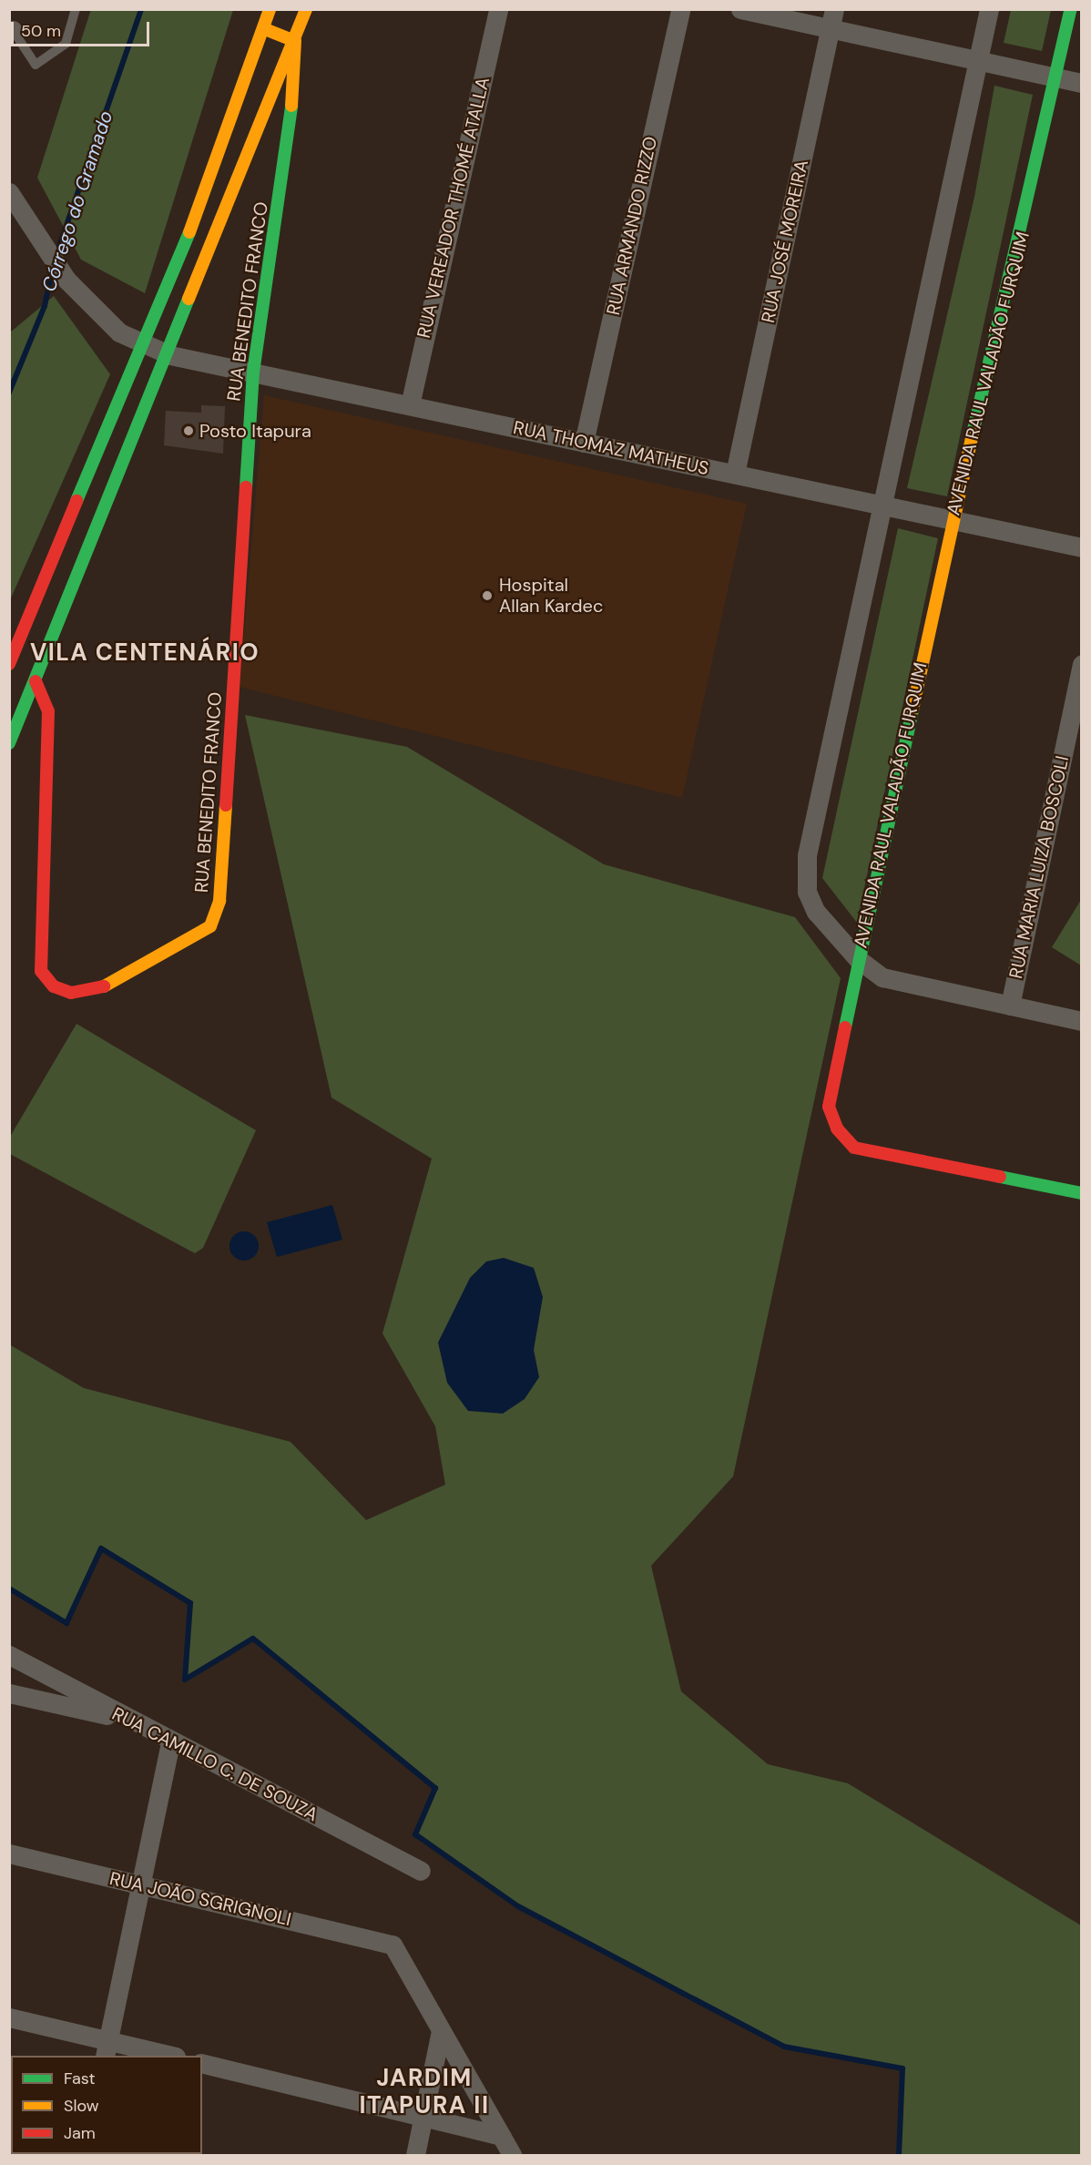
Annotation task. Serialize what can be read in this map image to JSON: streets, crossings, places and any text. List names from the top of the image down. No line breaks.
{"streets":{"street":["RUA VEREADOR THOMÉ ATALLA","RUA ARMANDO RIZZO","RUA JOSÉ MOREIRA","RUA BENEDITO FRANCO","AVENIDA RAUL VALADÃO FURQUIM","RUA THOMAZ MATHEUS","RUA MARIA LUIZA BOSCOLI","RUA CAMILLO C. DE SOUZA","RUA JOÃO SGRIGNOLI"]},"crossings":[["RUA VEREADOR THOMÉ ATALLA","RUA THOMAZ MATHEUS"],["RUA ARMANDO RIZZO","RUA THOMAZ MATHEUS"],["RUA JOSÉ MOREIRA","RUA THOMAZ MATHEUS"],["RUA BENEDITO FRANCO","RUA THOMAZ MATHEUS"],["AVENIDA RAUL VALADÃO FURQUIM","RUA THOMAZ MATHEUS"]],"districts":["VILA CENTENÁRIO","JARDIM ITAPURA II"],"water":["Córrego do Gramado"],"places":["Posto Itapura","Hospital Allan Kardec"],"legend":["Fast","Slow","Jam"],"scale_bar":"50 m"}
